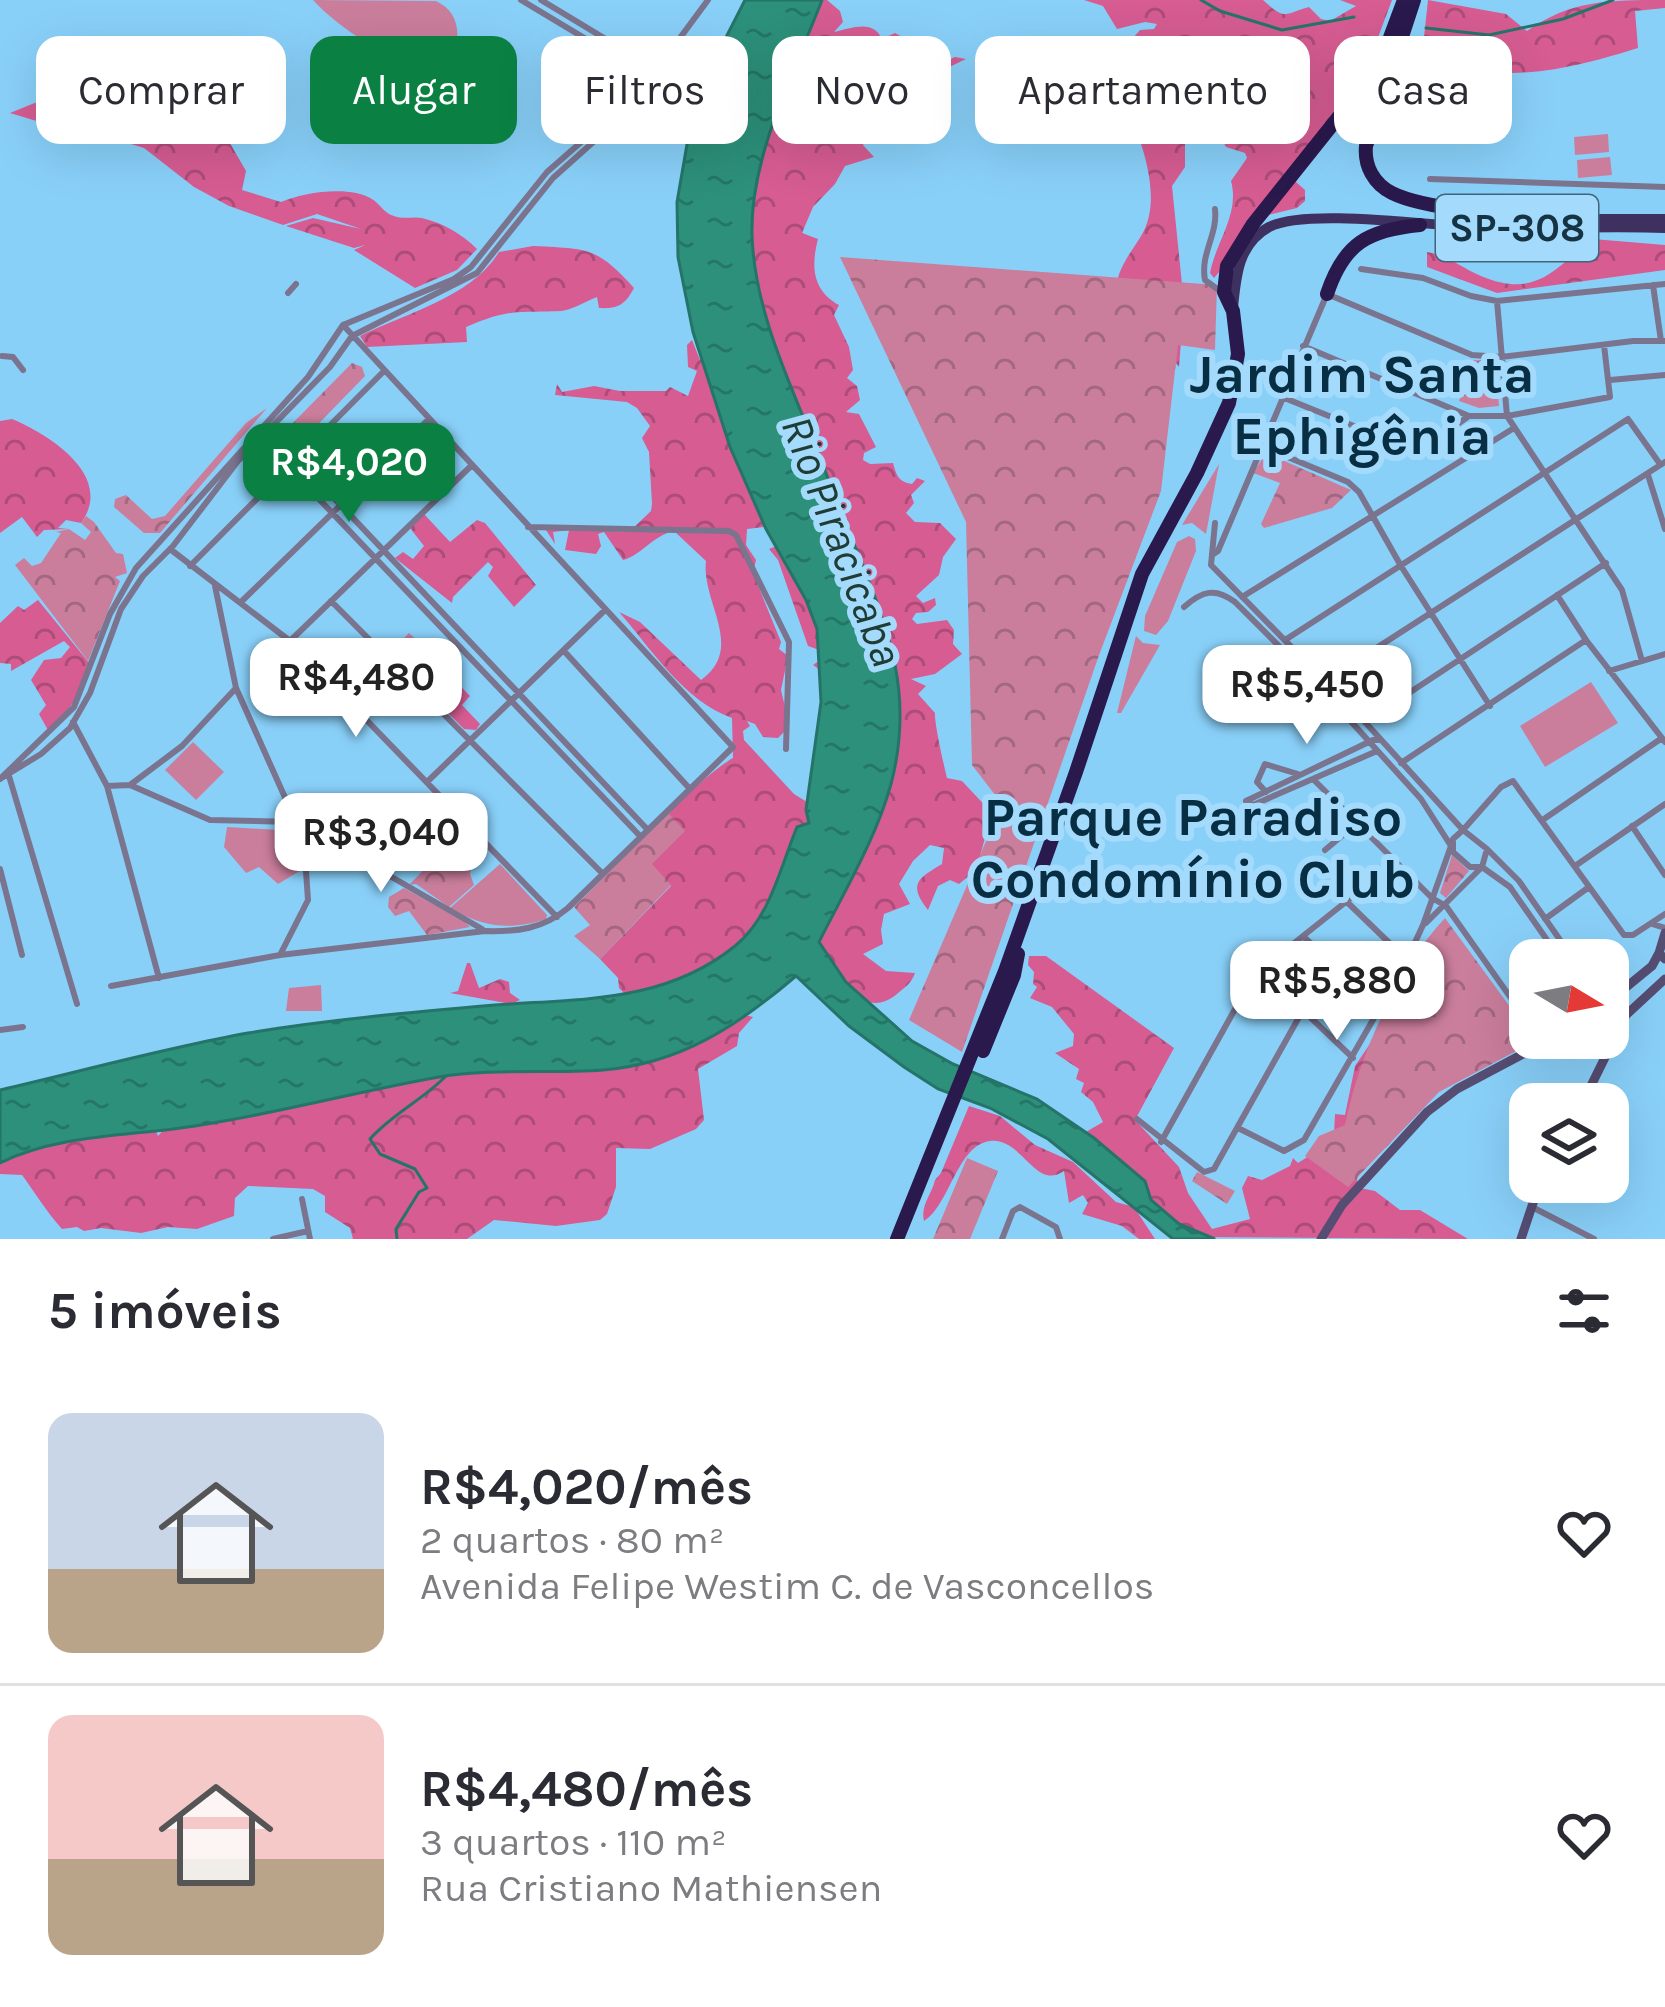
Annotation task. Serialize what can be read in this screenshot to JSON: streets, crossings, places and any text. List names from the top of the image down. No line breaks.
{"streets":{"main road":["SP-308"]},"districts":["Jardim Santa Ephigênia","Parque Paradiso Condomínio Club"],"water":["Rio Piracicaba"],"north":"right","page":{"chip":["Comprar","Alugar","Filtros","Novo","Apartamento","Casa"],"price":["R$4,020","R$4,480","R$5,450","R$3,040","R$5,880"],"heading":"5 imóveis","list":[{"name":"R$4,020/mês","note":"2 quartos · 80 m² · Avenida Felipe Westim C. de Vasconcellos"},{"name":"R$4,480/mês","note":"3 quartos · 110 m² · Rua Cristiano Mathiensen"}]}}
